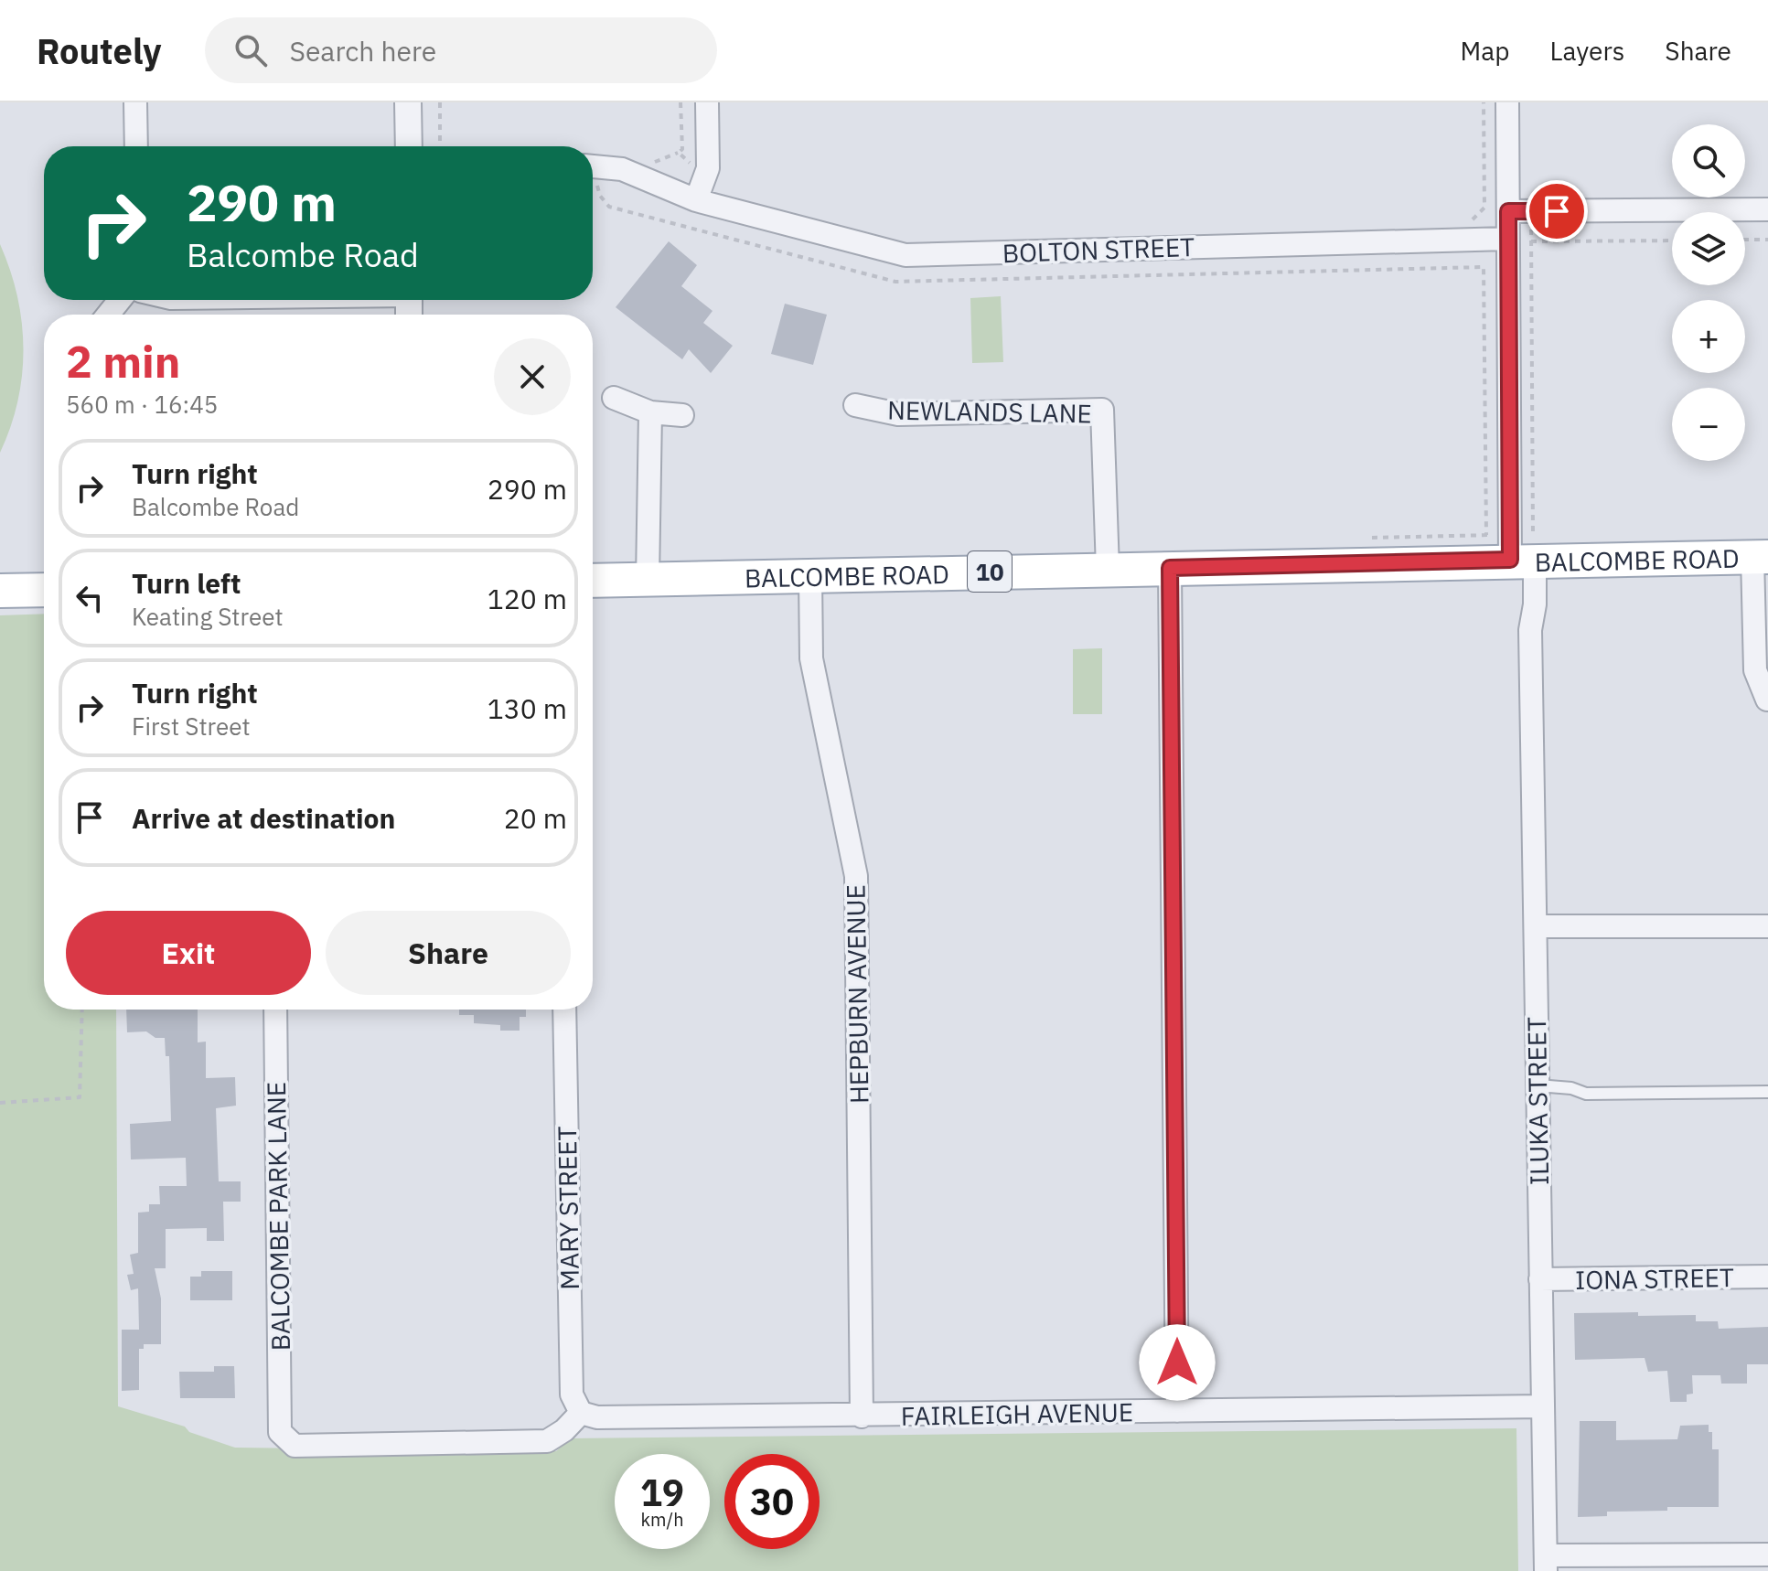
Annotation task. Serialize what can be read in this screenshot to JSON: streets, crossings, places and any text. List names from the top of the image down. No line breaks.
{"streets":{"main road":["BALCOMBE ROAD","10"],"street":["BOLTON STREET","NEWLANDS LANE","HEPBURN AVENUE","ILUKA STREET","MARY STREET","BALCOMBE PARK LANE","IONA STREET","FAIRLEIGH AVENUE"]},"crossings":[["BOLTON STREET","ILUKA STREET"],["NEWLANDS LANE","BALCOMBE ROAD"],["BALCOMBE ROAD","HEPBURN AVENUE"],["BALCOMBE ROAD","ILUKA STREET"],["HEPBURN AVENUE","FAIRLEIGH AVENUE"],["ILUKA STREET","IONA STREET"],["ILUKA STREET","FAIRLEIGH AVENUE"],["MARY STREET","BALCOMBE PARK LANE"],["MARY STREET","FAIRLEIGH AVENUE"],["BALCOMBE PARK LANE","FAIRLEIGH AVENUE"]],"page":{"header":"Routely","search":"Search here","nav":["Map","Layers","Share"],"map_buttons":["+","−"],"turn":["290 m","Balcombe Road"],"heading":["2 min","560 m · 16:45"],"list":[{"name":"Turn right","note":"Balcombe Road","value":"290 m"},{"name":"Turn left","note":"Keating Street","value":"120 m"},{"name":"Turn right","note":"First Street","value":"130 m"},{"name":"Arrive at destination","value":"20 m"}],"buttons":["Exit","Share"],"speed":"19 km/h","limit":"30"}}
